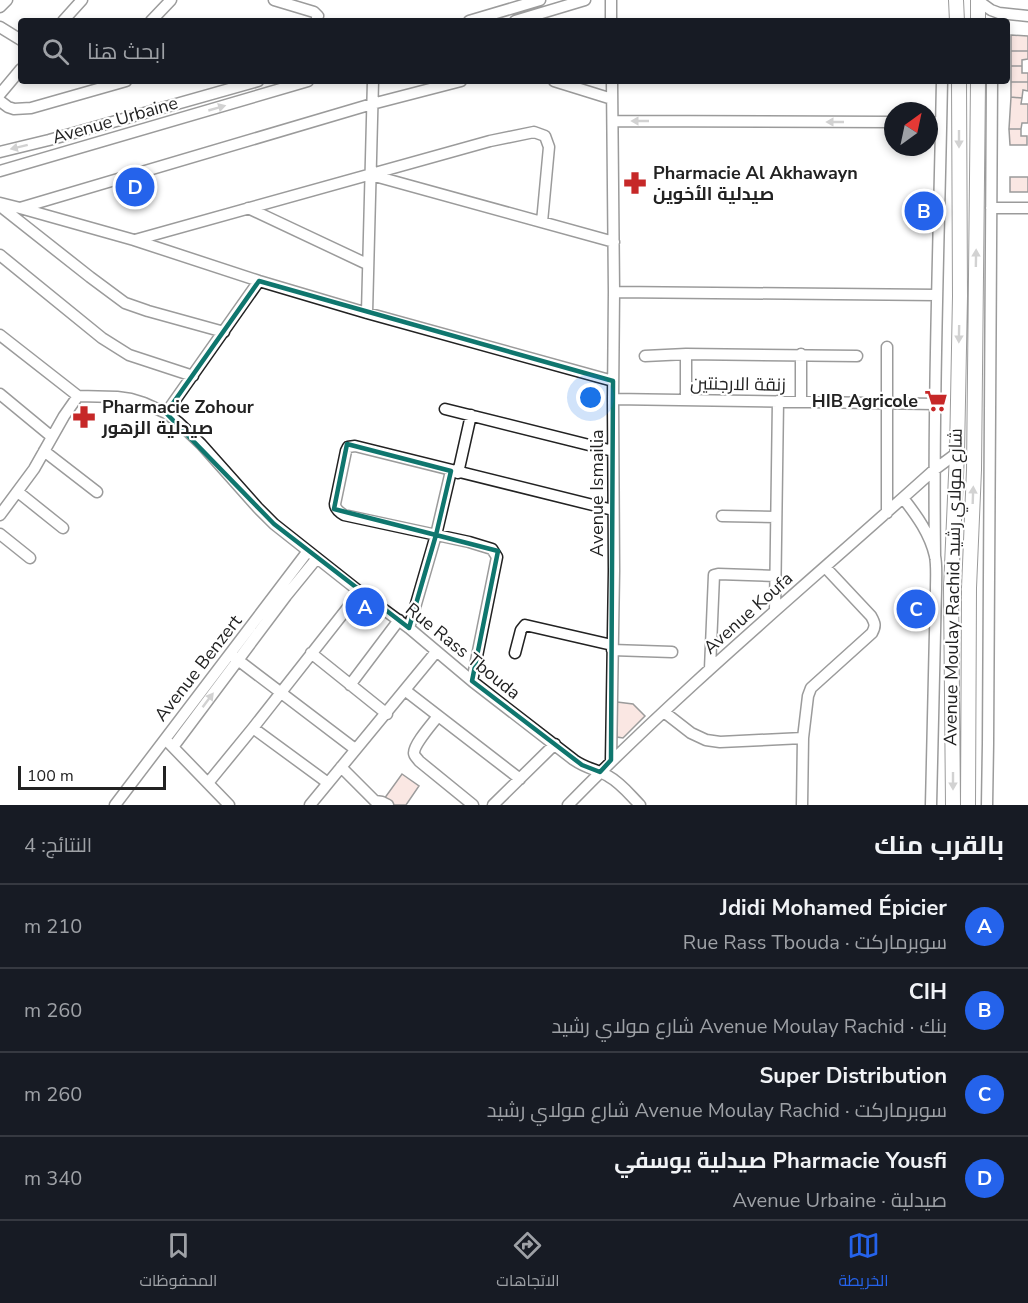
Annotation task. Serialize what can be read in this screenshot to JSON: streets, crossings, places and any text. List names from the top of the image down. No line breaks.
{"streets":{"main road":["Avenue Moulay Rachid شارع مولاي رشيد"],"street":["Avenue Urbaine","زنقة الارجنتين","Avenue Ismailia","Avenue Koufa","Rue Rass Tbouda","Avenue Benzert"]},"crossings":[["زنقة الارجنتين","Avenue Ismailia"],["Avenue Ismailia","Avenue Koufa"],["Avenue Moulay Rachid شارع مولاي رشيد","Avenue Koufa"],["Avenue Koufa","Rue Rass Tbouda"],["Rue Rass Tbouda","Avenue Benzert"]],"places":{"pharmacy":["Pharmacie Al Akhawayn صيدلية الأخوين","Pharmacie Zohour صيدلية الزهور"],"supermarket":["HIB Agricole"]},"scale_bar":"100 m","north":"top right","page":{"search":"ابحث هنا","pins":["D","B","A","C"],"scale":"100 m","heading":["بالقرب منك","النتائج: 4"],"list":[{"mark":"A","name":"Jdidi Mohamed Épicier","note":"سوبرماركت · Rue Rass Tbouda","value":"210 m"},{"mark":"B","name":"CIH","note":"بنك · Avenue Moulay Rachid شارع مولاي رشيد","value":"260 m"},{"mark":"C","name":"Super Distribution","note":"سوبرماركت · Avenue Moulay Rachid شارع مولاي رشيد","value":"260 m"},{"mark":"D","name":"Pharmacie Yousfi صيدلية يوسفي","note":"صيدلية · Avenue Urbaine","value":"340 m"}],"nav":["الخريطة","الاتجاهات","المحفوظات"]}}
